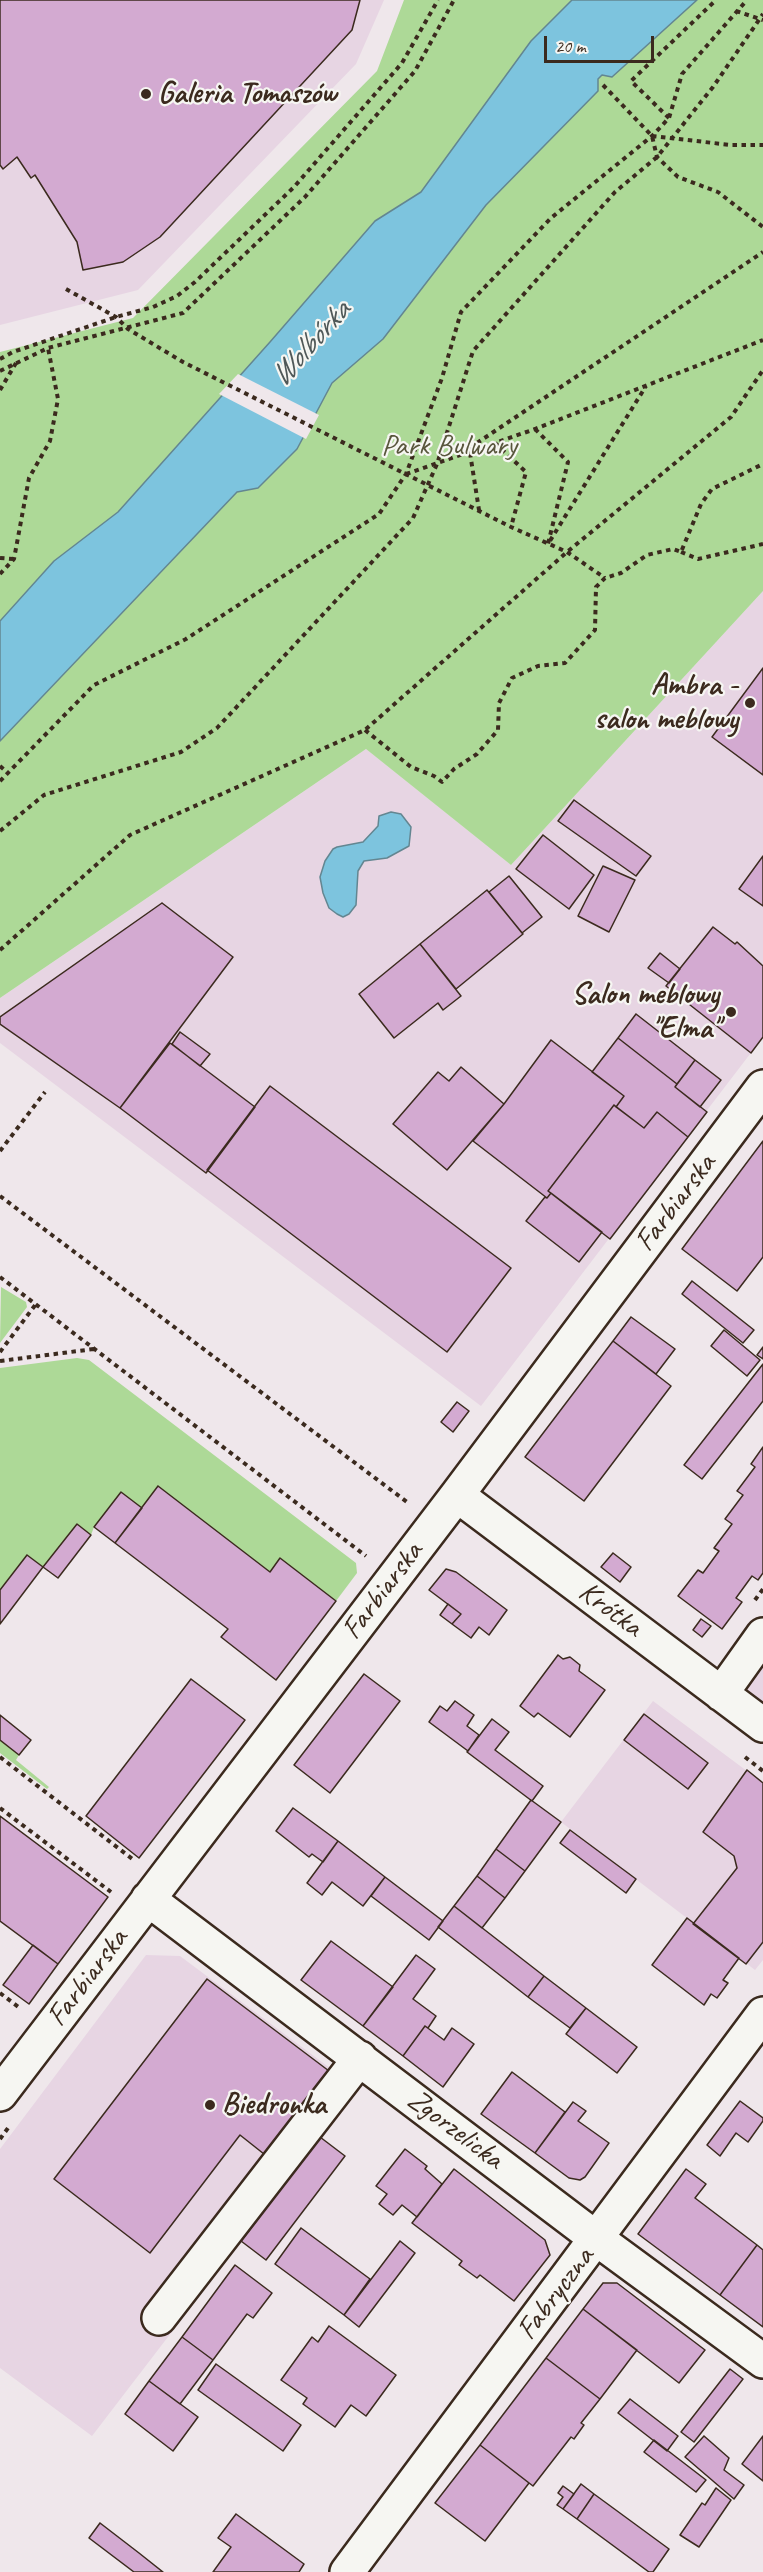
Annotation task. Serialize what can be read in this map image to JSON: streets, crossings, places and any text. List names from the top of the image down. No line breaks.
{"streets":{"street":["Farbiarska","Krótka","Zgorzelicka","Fabryczna"]},"crossings":[["Farbiarska","Krótka"],["Farbiarska","Zgorzelicka"],["Zgorzelicka","Fabryczna"]],"water":["Wolbórka"],"parks":["Park Bulwary"],"places":["Galeria Tomaszów","Ambra - salon meblowy","Salon meblowy \"Elma\"","Biedronka"],"scale_bar":"20 m"}
